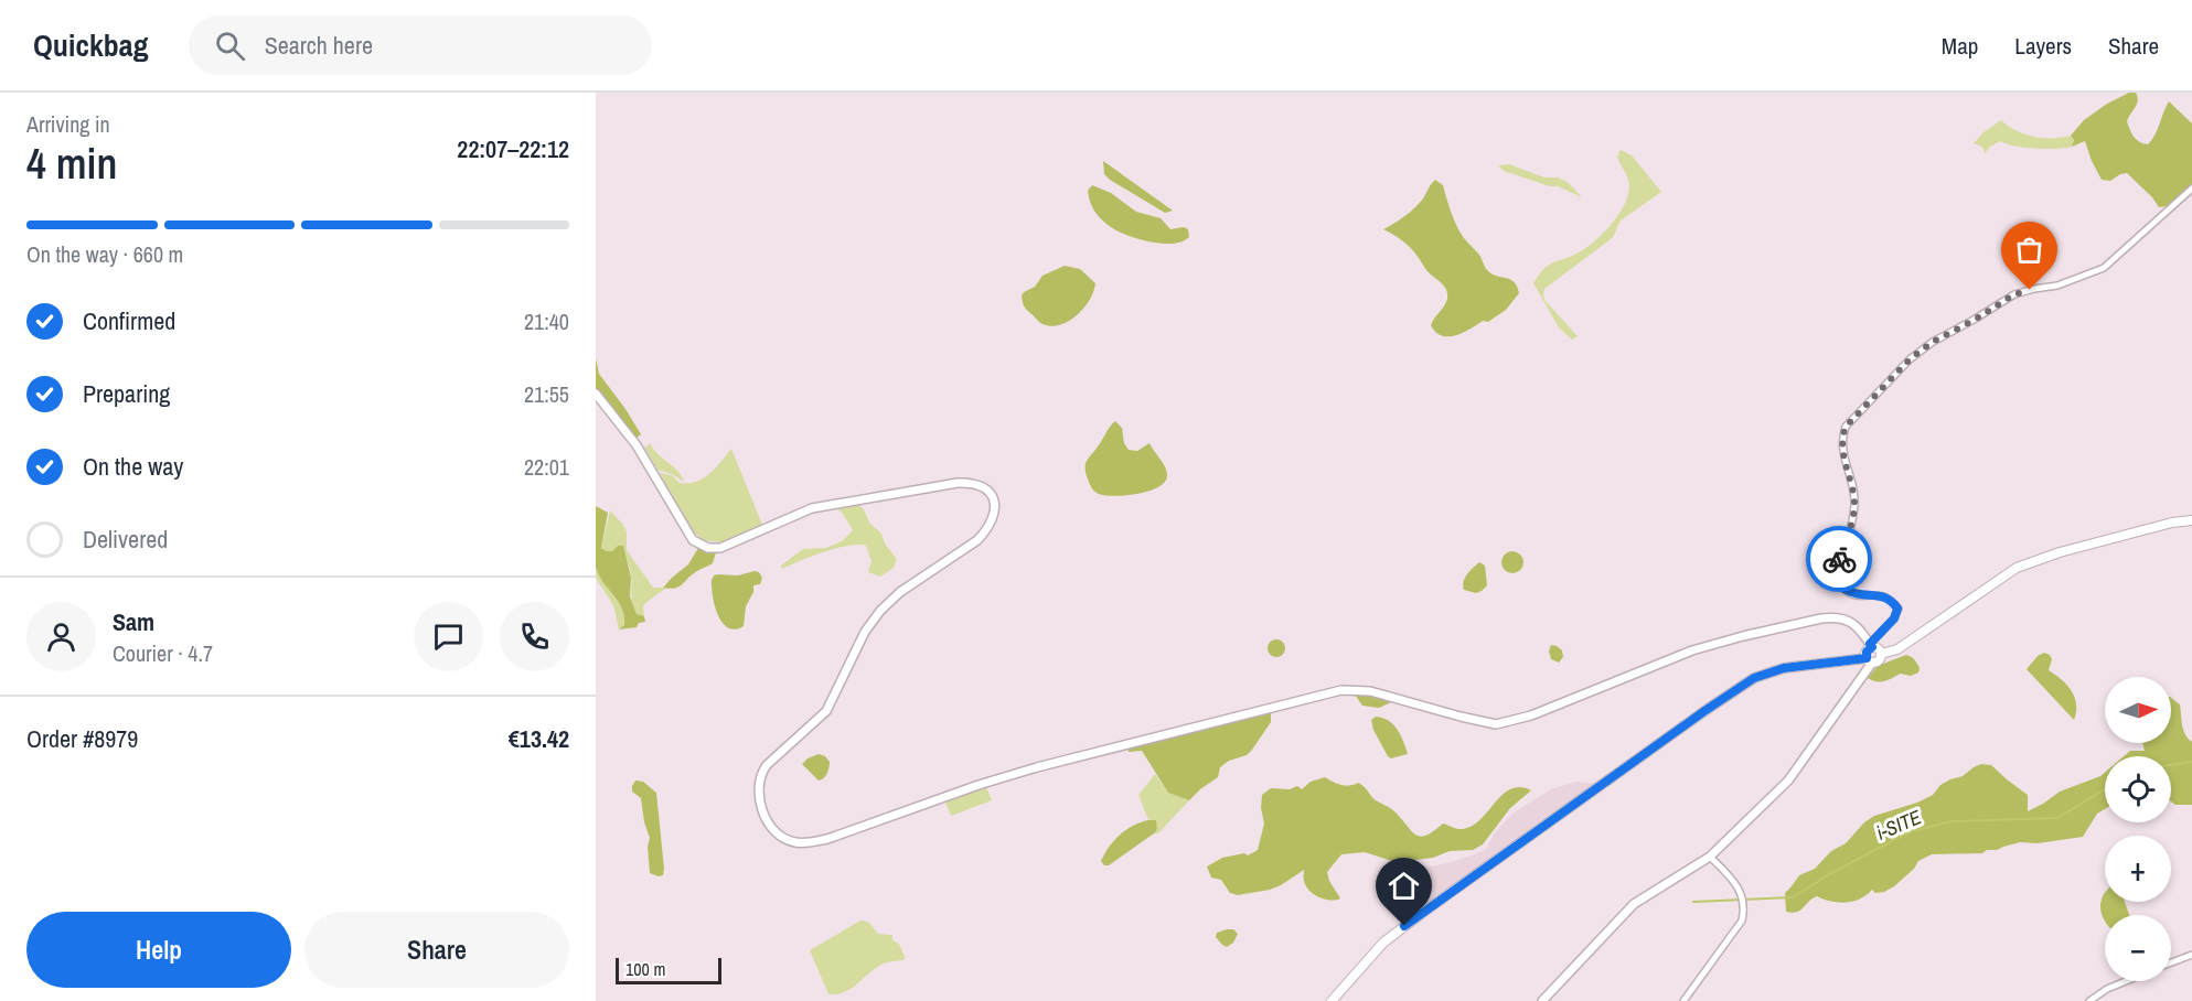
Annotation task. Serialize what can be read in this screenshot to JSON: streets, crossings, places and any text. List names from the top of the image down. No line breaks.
{"water":["i-SITE"],"scale_bar":"100 m","north":"right","page":{"header":"Quickbag","search":"Search here","nav":["Map","Layers","Share"],"heading":["4 min","Arriving in","22:07–22:12"],"panel":["Sam","Courier · 4.7","Order #8979","€13.42"],"bar":"On the way · 660 m","list":[["Confirmed","21:40"],["Preparing","21:55"],["On the way","22:01"],"Delivered"],"map_buttons":["+","−"],"buttons":["Help","Share"],"scale":"100 m"}}
